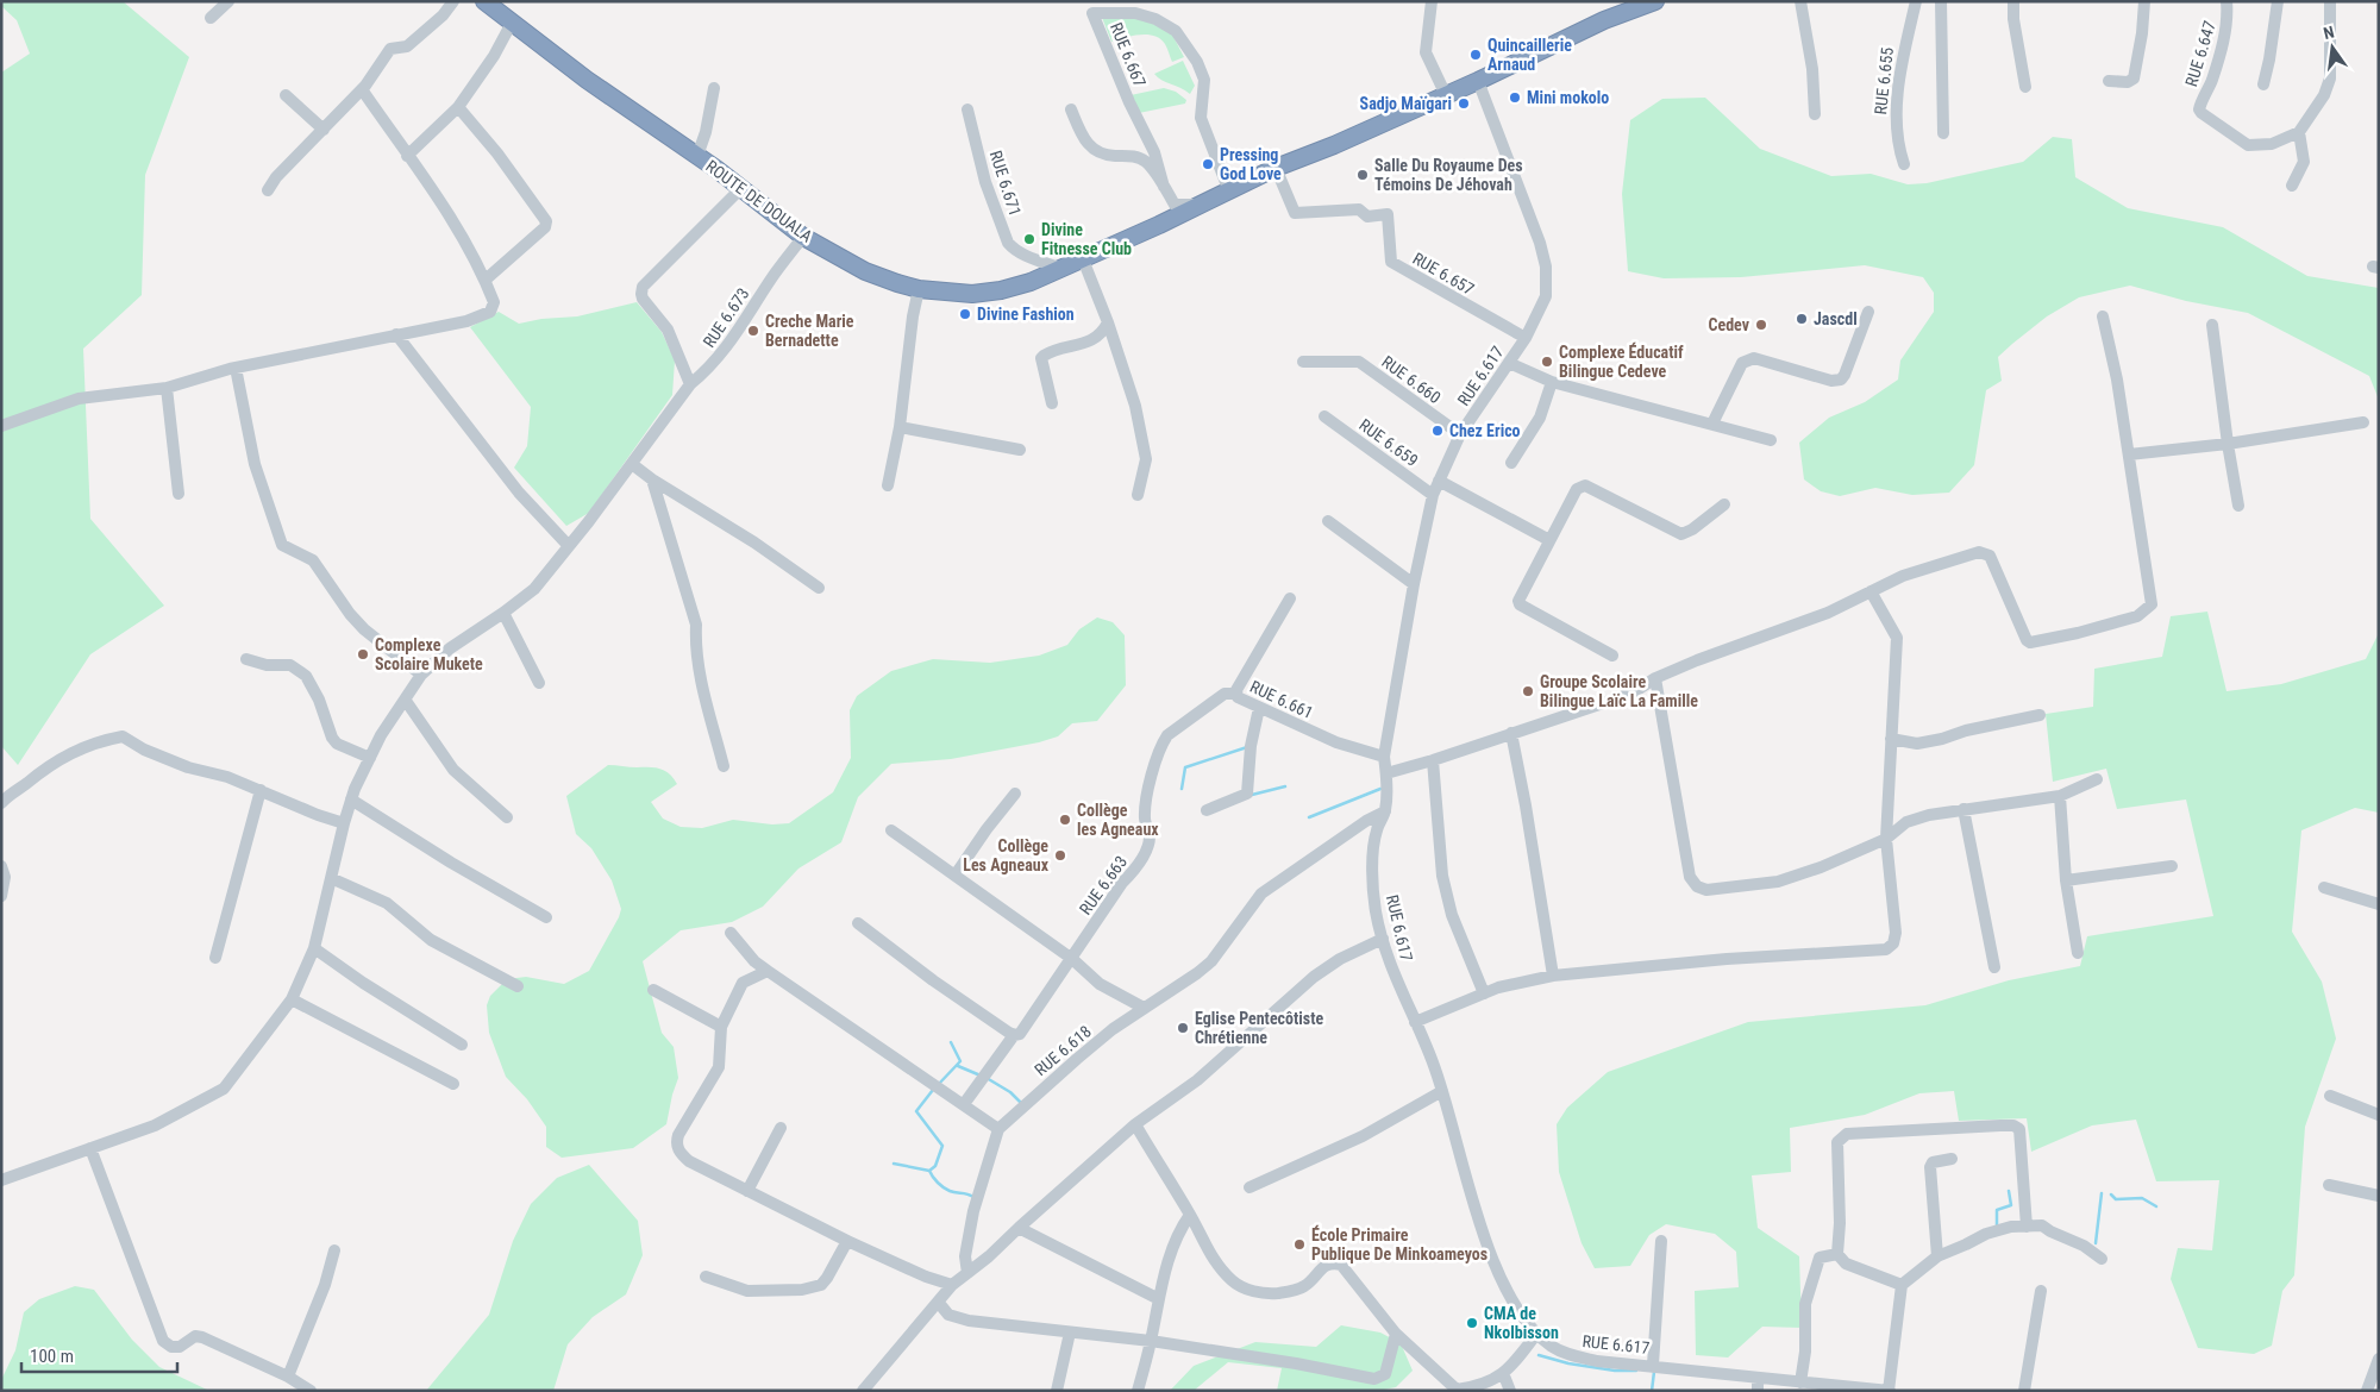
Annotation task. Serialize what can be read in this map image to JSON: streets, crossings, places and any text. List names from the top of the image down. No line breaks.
{"streets":{"highway":["ROUTE DE DOUALA"],"street":["RUE 6.647","RUE 6.667","RUE 6.655","RUE 6.671","RUE 6.657","RUE 6.673","RUE 6.617","RUE 6.660","RUE 6.659","RUE 6.661","RUE 6.663","RUE 6.618"]},"crossings":[["RUE 6.667","ROUTE DE DOUALA"],["RUE 6.671","ROUTE DE DOUALA"],["ROUTE DE DOUALA","RUE 6.657"],["ROUTE DE DOUALA","RUE 6.673"],["ROUTE DE DOUALA","RUE 6.617"],["RUE 6.657","RUE 6.617"],["RUE 6.617","RUE 6.660"],["RUE 6.617","RUE 6.659"],["RUE 6.617","RUE 6.661"],["RUE 6.617","RUE 6.618"],["RUE 6.661","RUE 6.663"]],"places":["Quincaillerie Arnaud","Mini mokolo","Sadjo Maïgari","Pressing God Love","Salle Du Royaume Des Témoins De Jéhovah","Divine Fitnesse Club","Divine Fashion","Jascdl","Cedev","Creche Marie Bernadette","Complexe Éducatif Bilingue Cedeve","Chez Erico","Complexe Scolaire Mukete","Groupe Scolaire Bilingue Laïc La Famille","Collège les Agneaux","Collège Les Agneaux","Eglise Pentecôtiste Chrétienne","École Primaire Publique De Minkoameyos","CMA de Nkolbisson"],"scale_bar":"100 m","north":"top"}
